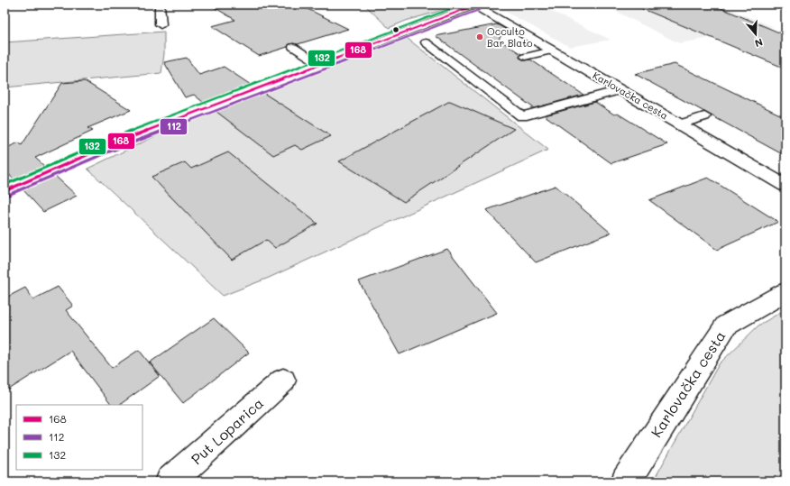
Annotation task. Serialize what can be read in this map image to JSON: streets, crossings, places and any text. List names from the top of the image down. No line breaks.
{"streets":{"street":["Karlovačka cesta","Put Loparica"]},"places":["Occulto Bar Blato"],"lines":["transit line 168","transit line 132","transit line 112"],"legend":["168","112","132"],"north":"bottom"}
